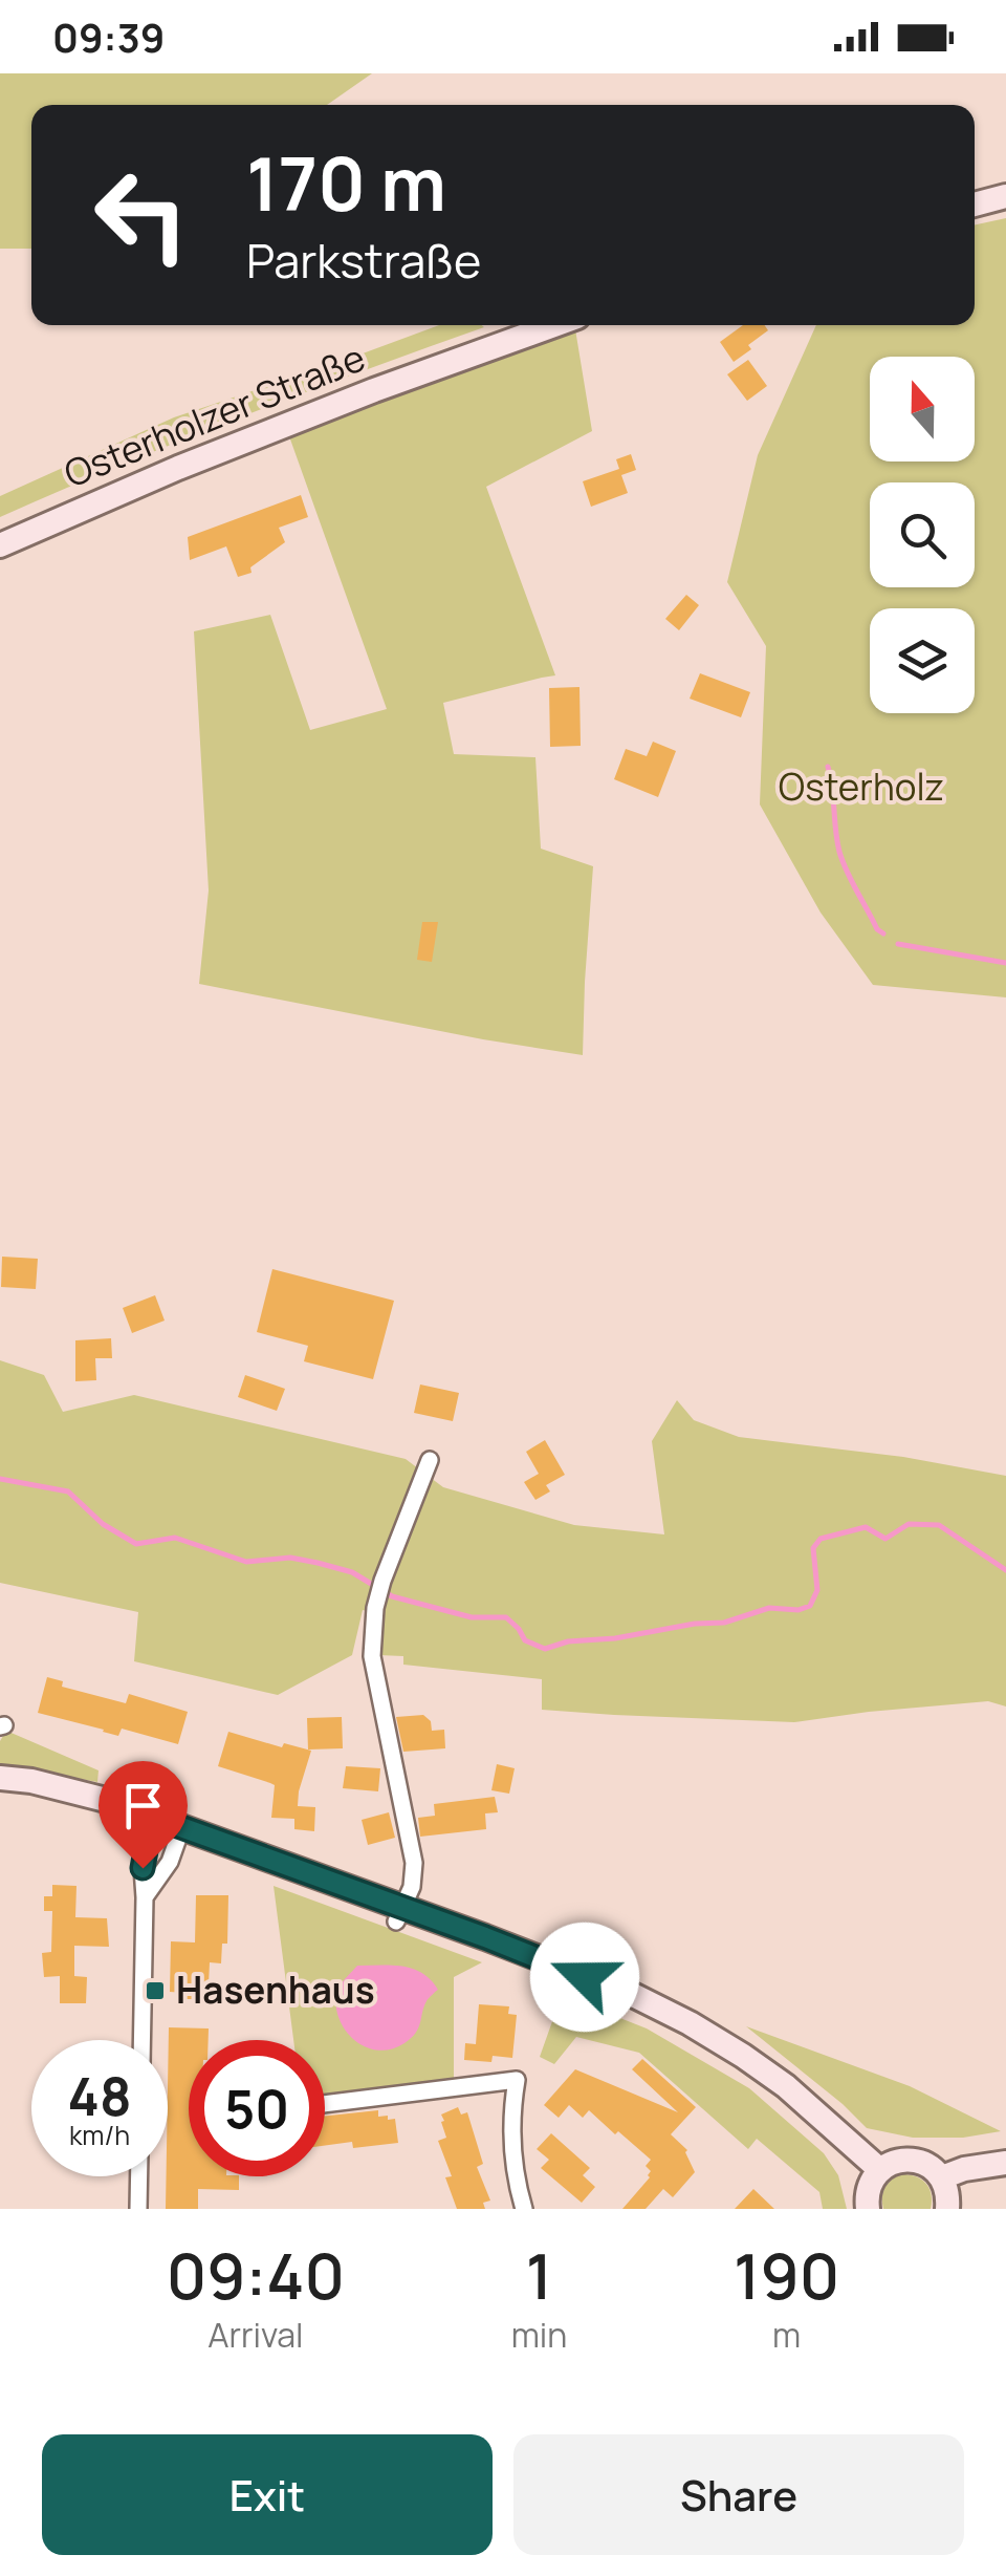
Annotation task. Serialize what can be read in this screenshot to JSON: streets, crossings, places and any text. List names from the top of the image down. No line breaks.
{"streets":{"main road":["Osterholzer Straße"]},"parks":["Osterholz"],"places":{"transit":["Hasenhaus"]},"north":"top","page":{"status":"09:39","turn":["170 m","Parkstraße"],"speed":"48 km/h","limit":"50","eta":["09:40","Arrival","1","min","190","m"],"buttons":["Exit","Share"]}}
